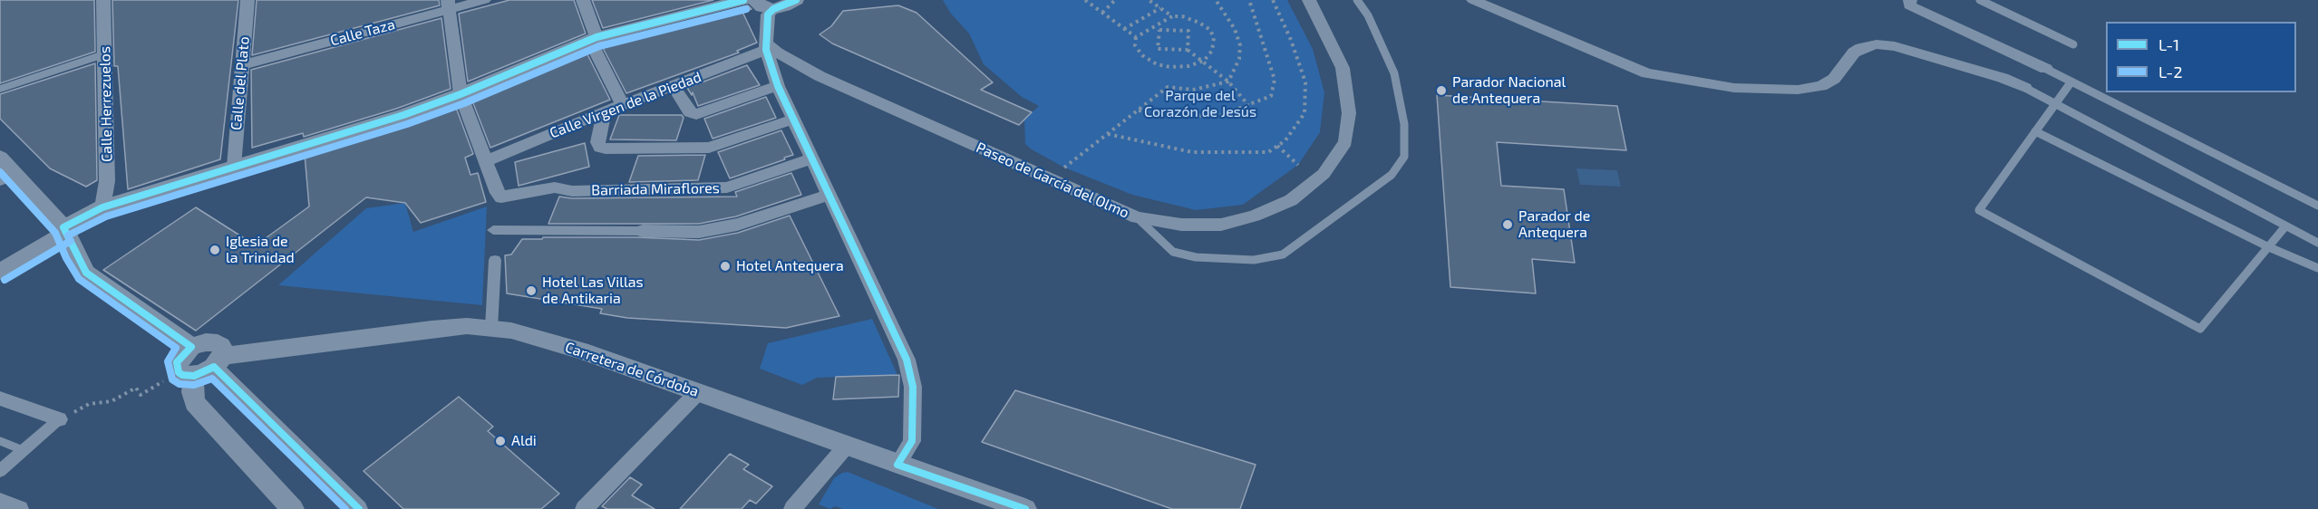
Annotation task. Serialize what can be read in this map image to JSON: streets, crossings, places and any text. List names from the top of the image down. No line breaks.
{"streets":{"street":["Calle Taza","Calle del Plato","Calle Herrezuelos","Calle Virgen de la Piedad","Paseo de García del Olmo","Barriada Miraflores","Carretera de Córdoba"]},"crossings":[["Calle Taza","Calle del Plato"],["Calle Virgen de la Piedad","Paseo de García del Olmo"],["Calle Virgen de la Piedad","Barriada Miraflores"]],"parks":["Parque del Corazón de Jesús"],"places":["Parador Nacional de Antequera","Parador de Antequera","Iglesia de la Trinidad","Hotel Antequera","Hotel Las Villas de Antikaria","Aldi"],"lines":["transit line L-1","transit line L-2"],"legend":["L-1","L-2"]}
